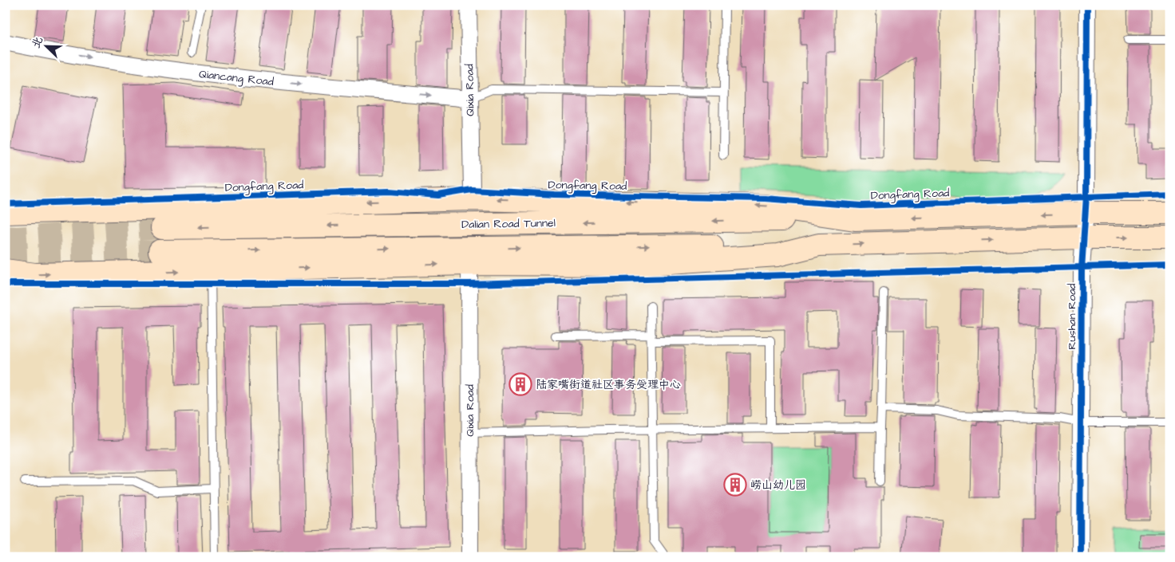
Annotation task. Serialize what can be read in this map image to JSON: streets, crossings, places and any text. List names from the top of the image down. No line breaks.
{"streets":{"main road":["Dongfang Road","Dalian Road Tunnel"],"street":["Qiancang Road","Qixia Road","Rushan Road"]},"crossings":[["Qiancang Road","Qixia Road"],["Qixia Road","Dongfang Road"],["Dongfang Road","Dalian Road Tunnel"],["Dongfang Road","Rushan Road"]],"one_way":["Qiancang Road"],"places":{"building":["陆家嘴街道社区事务受理中心","崂山幼儿园"]},"north":"top left"}
